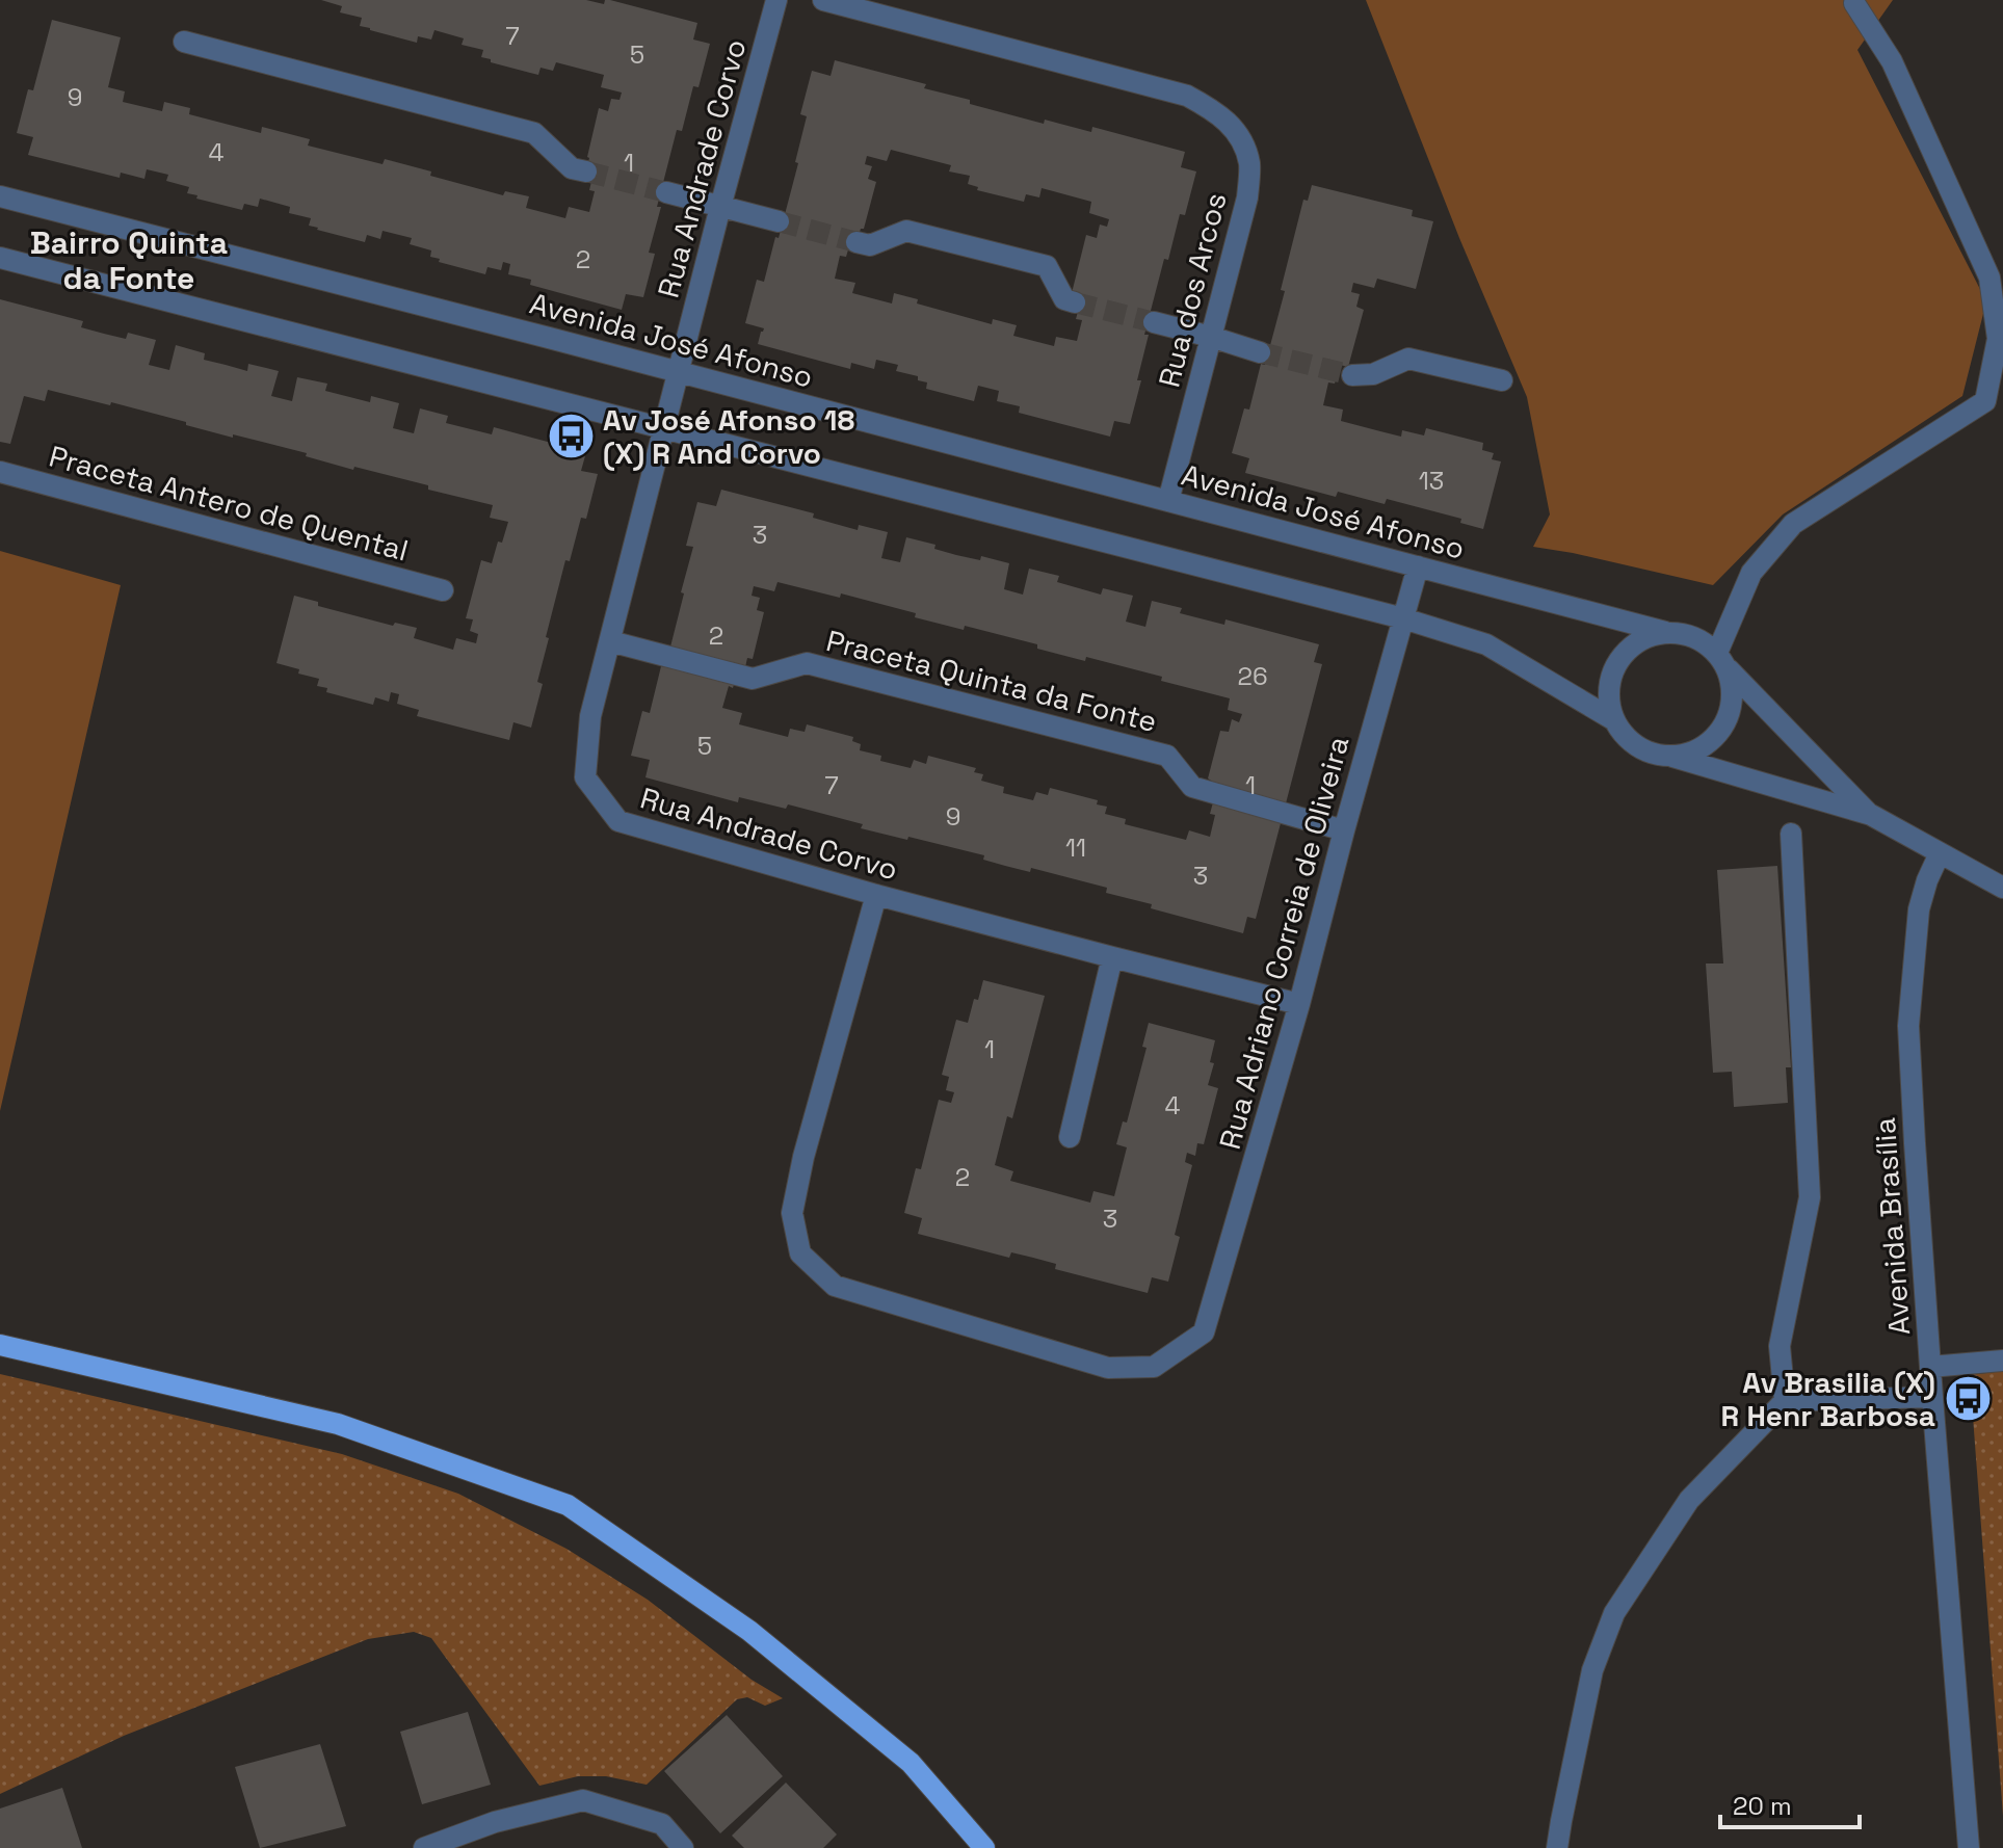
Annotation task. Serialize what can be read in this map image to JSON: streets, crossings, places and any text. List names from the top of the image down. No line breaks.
{"streets":{"street":["Rua Andrade Corvo","Rua dos Arcos","Avenida José Afonso","Praceta Antero de Quental","Praceta Quinta da Fonte","Rua Adriano Correia de Oliveira","Avenida Brasília"]},"crossings":[["Rua Andrade Corvo","Avenida José Afonso"],["Rua Andrade Corvo","Praceta Quinta da Fonte"],["Rua Andrade Corvo","Rua Adriano Correia de Oliveira"],["Rua dos Arcos","Avenida José Afonso"],["Avenida José Afonso","Rua Adriano Correia de Oliveira"],["Praceta Quinta da Fonte","Rua Adriano Correia de Oliveira"]],"districts":["Bairro Quinta da Fonte"],"places":{"bus stop":["Av José Afonso 18 (X) R And Corvo","Av Brasilia (X) R Henr Barbosa"]},"house_numbers":["7","5","9","4","1","2","13","3","2","26","5","7","1","9","11","3","1","4","2","3"],"scale_bar":"20 m"}
